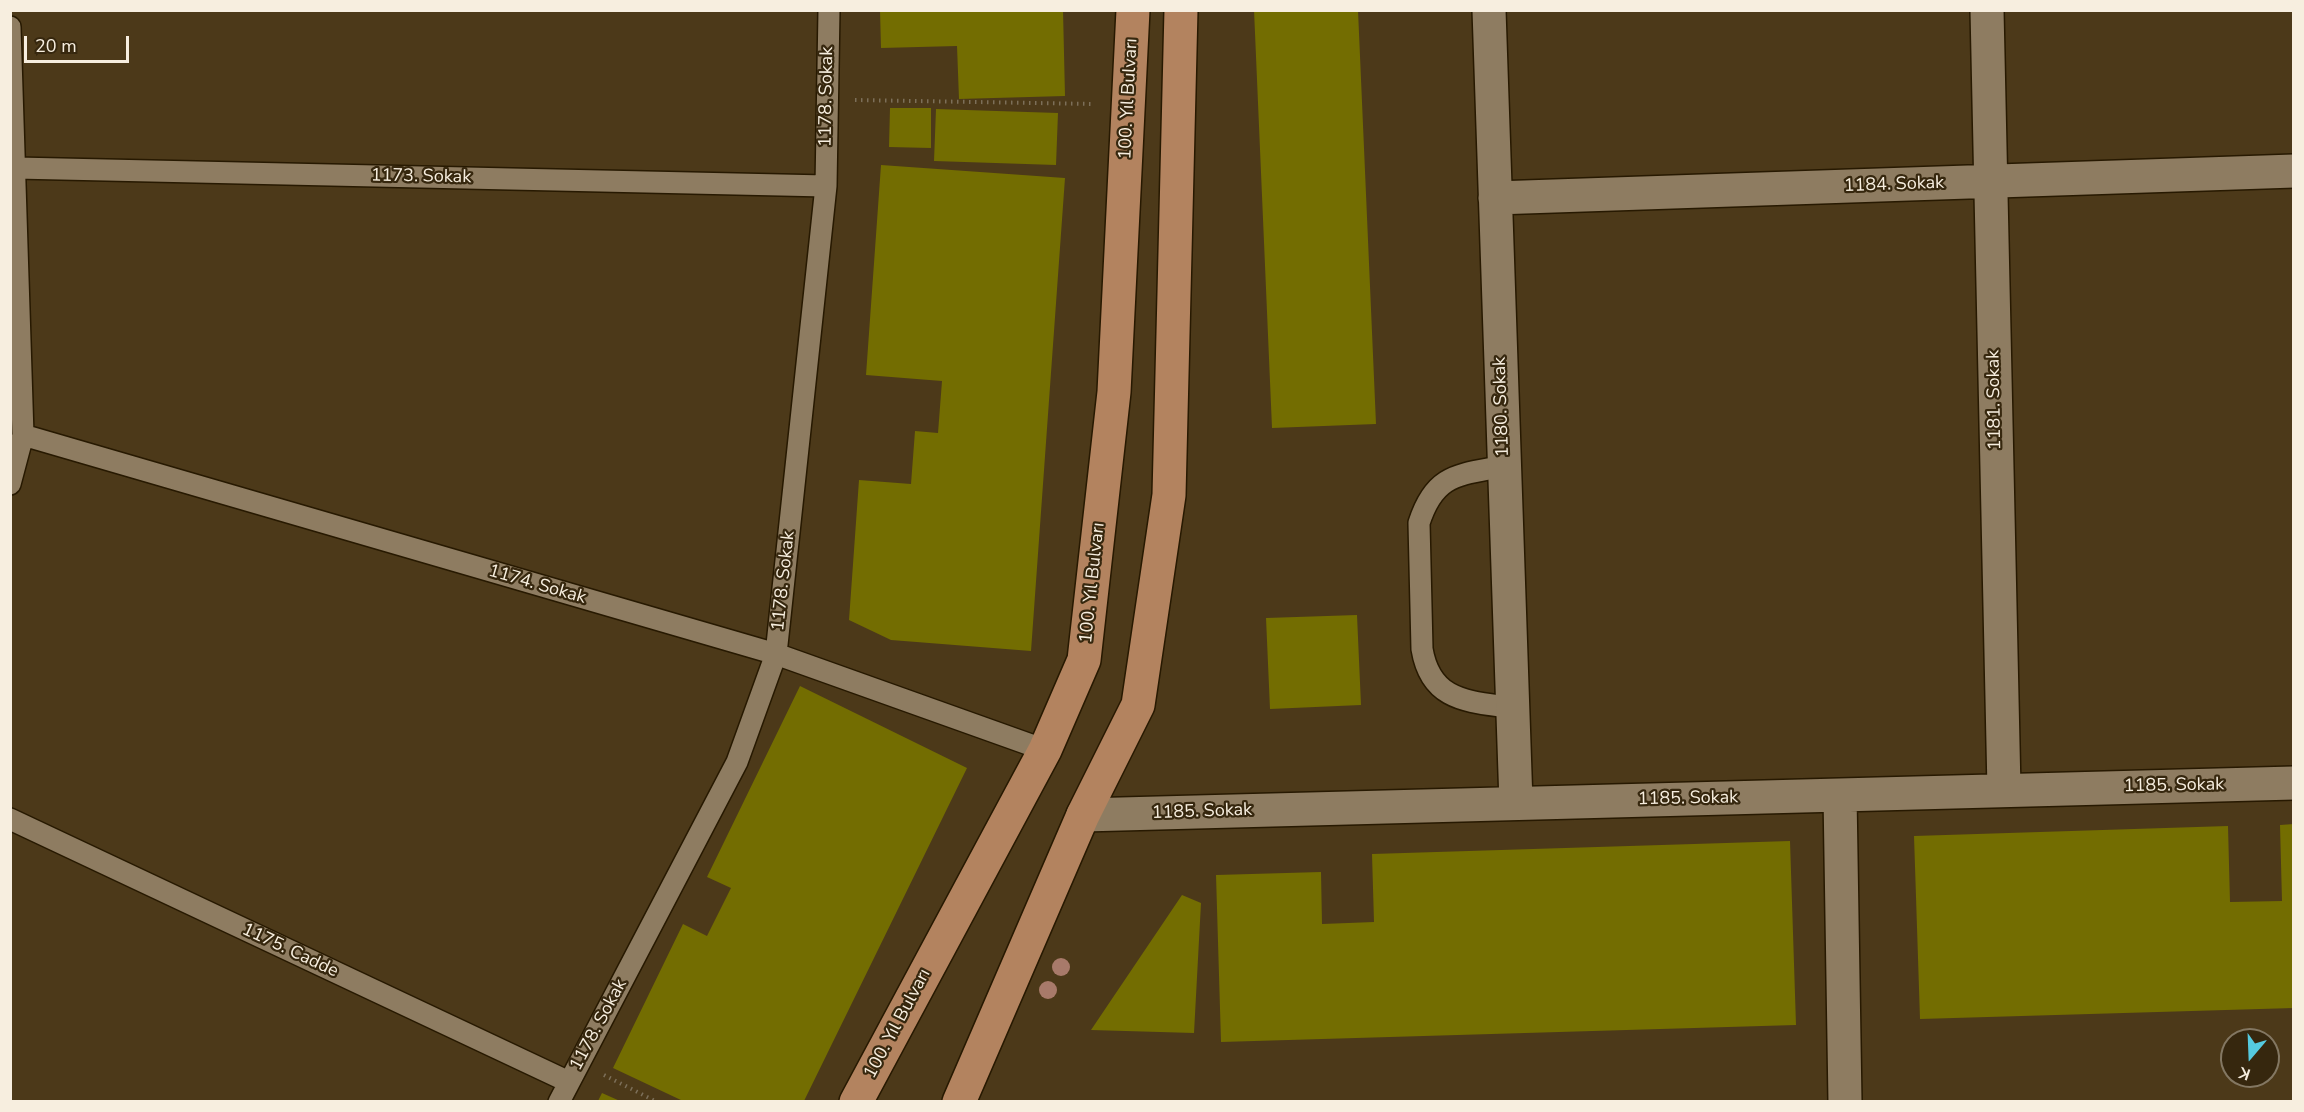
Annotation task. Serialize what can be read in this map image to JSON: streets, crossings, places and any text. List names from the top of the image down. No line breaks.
{"streets":{"main road":["100. Yıl Bulvarı"],"street":["1184. Sokak","1181. Sokak","1180. Sokak","1185. Sokak"],"lane":["1178. Sokak","1173. Sokak","1174. Sokak","1175. Cadde"]},"crossings":[["1178. Sokak","1173. Sokak"],["1178. Sokak","1174. Sokak"],["1178. Sokak","1175. Cadde"],["100. Yıl Bulvarı","1174. Sokak"],["1184. Sokak","1181. Sokak"],["1184. Sokak","1180. Sokak"],["1181. Sokak","1185. Sokak"],["1180. Sokak","1185. Sokak"]],"scale_bar":"20 m","north":"bottom"}
